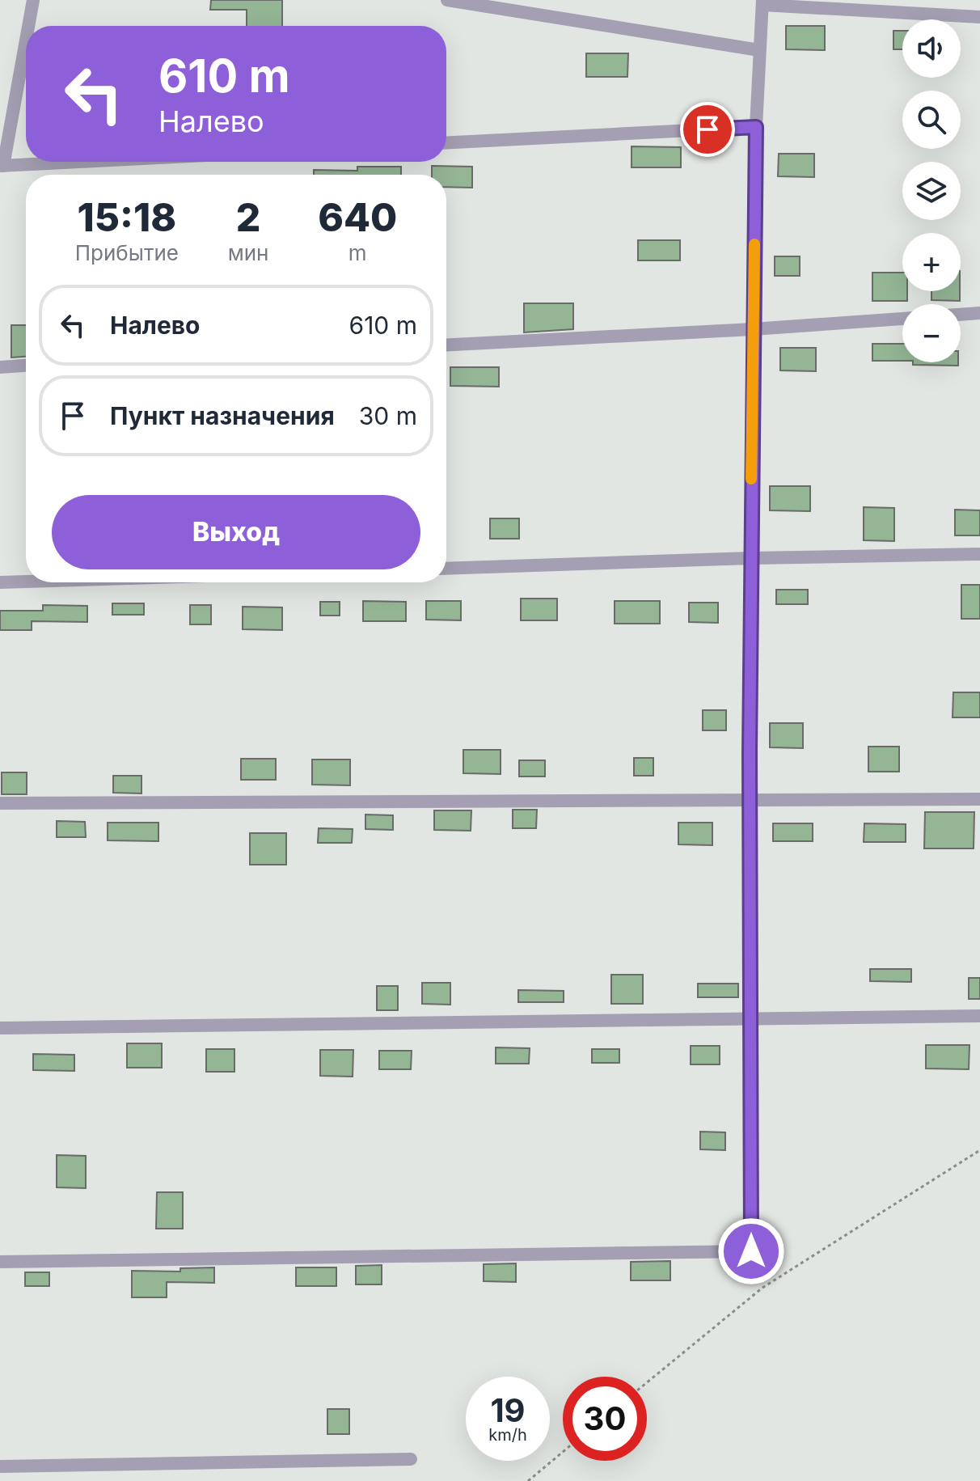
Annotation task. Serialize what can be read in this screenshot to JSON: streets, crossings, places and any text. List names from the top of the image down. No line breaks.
{"page":{"map_buttons":["+","−"],"turn":["610 m","Налево"],"eta":["15:18","Прибытие","2","мин","640","m"],"list":[{"name":"Налево","value":"610 m"},{"name":"Пункт назначения","value":"30 m"}],"buttons":"Выход","speed":"19 km/h","limit":"30"}}
